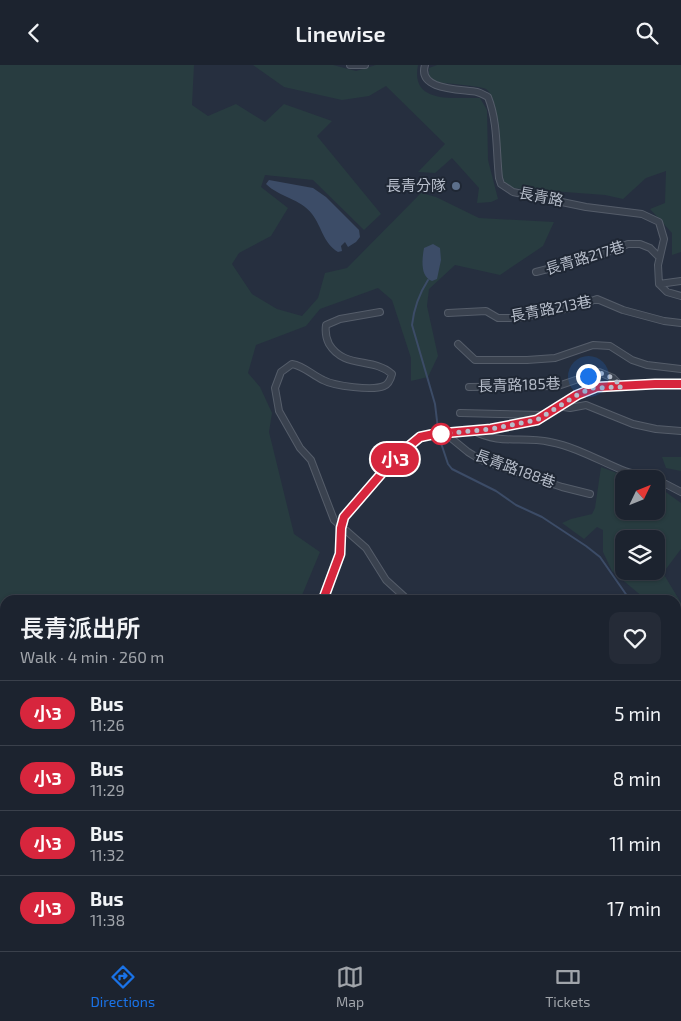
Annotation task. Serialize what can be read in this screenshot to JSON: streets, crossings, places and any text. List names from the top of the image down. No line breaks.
{"streets":{"street":["長青路","長青路217巷","長青路213巷","長青路185巷","長青路188巷"]},"crossings":[["長青路","長青路217巷"]],"places":["長青分隊"],"lines":["bus line 小3"],"north":"top right","page":{"header":"Linewise","on_map":"小3","heading":["長青派出所","Walk · 4 min · 260 m"],"list":[{"mark":"小3","name":"Bus","note":"11:26","value":"5 min"},{"mark":"小3","name":"Bus","note":"11:29","value":"8 min"},{"mark":"小3","name":"Bus","note":"11:32","value":"11 min"},{"mark":"小3","name":"Bus","note":"11:38","value":"17 min"}],"tabs":["Directions","Map","Tickets"]}}
